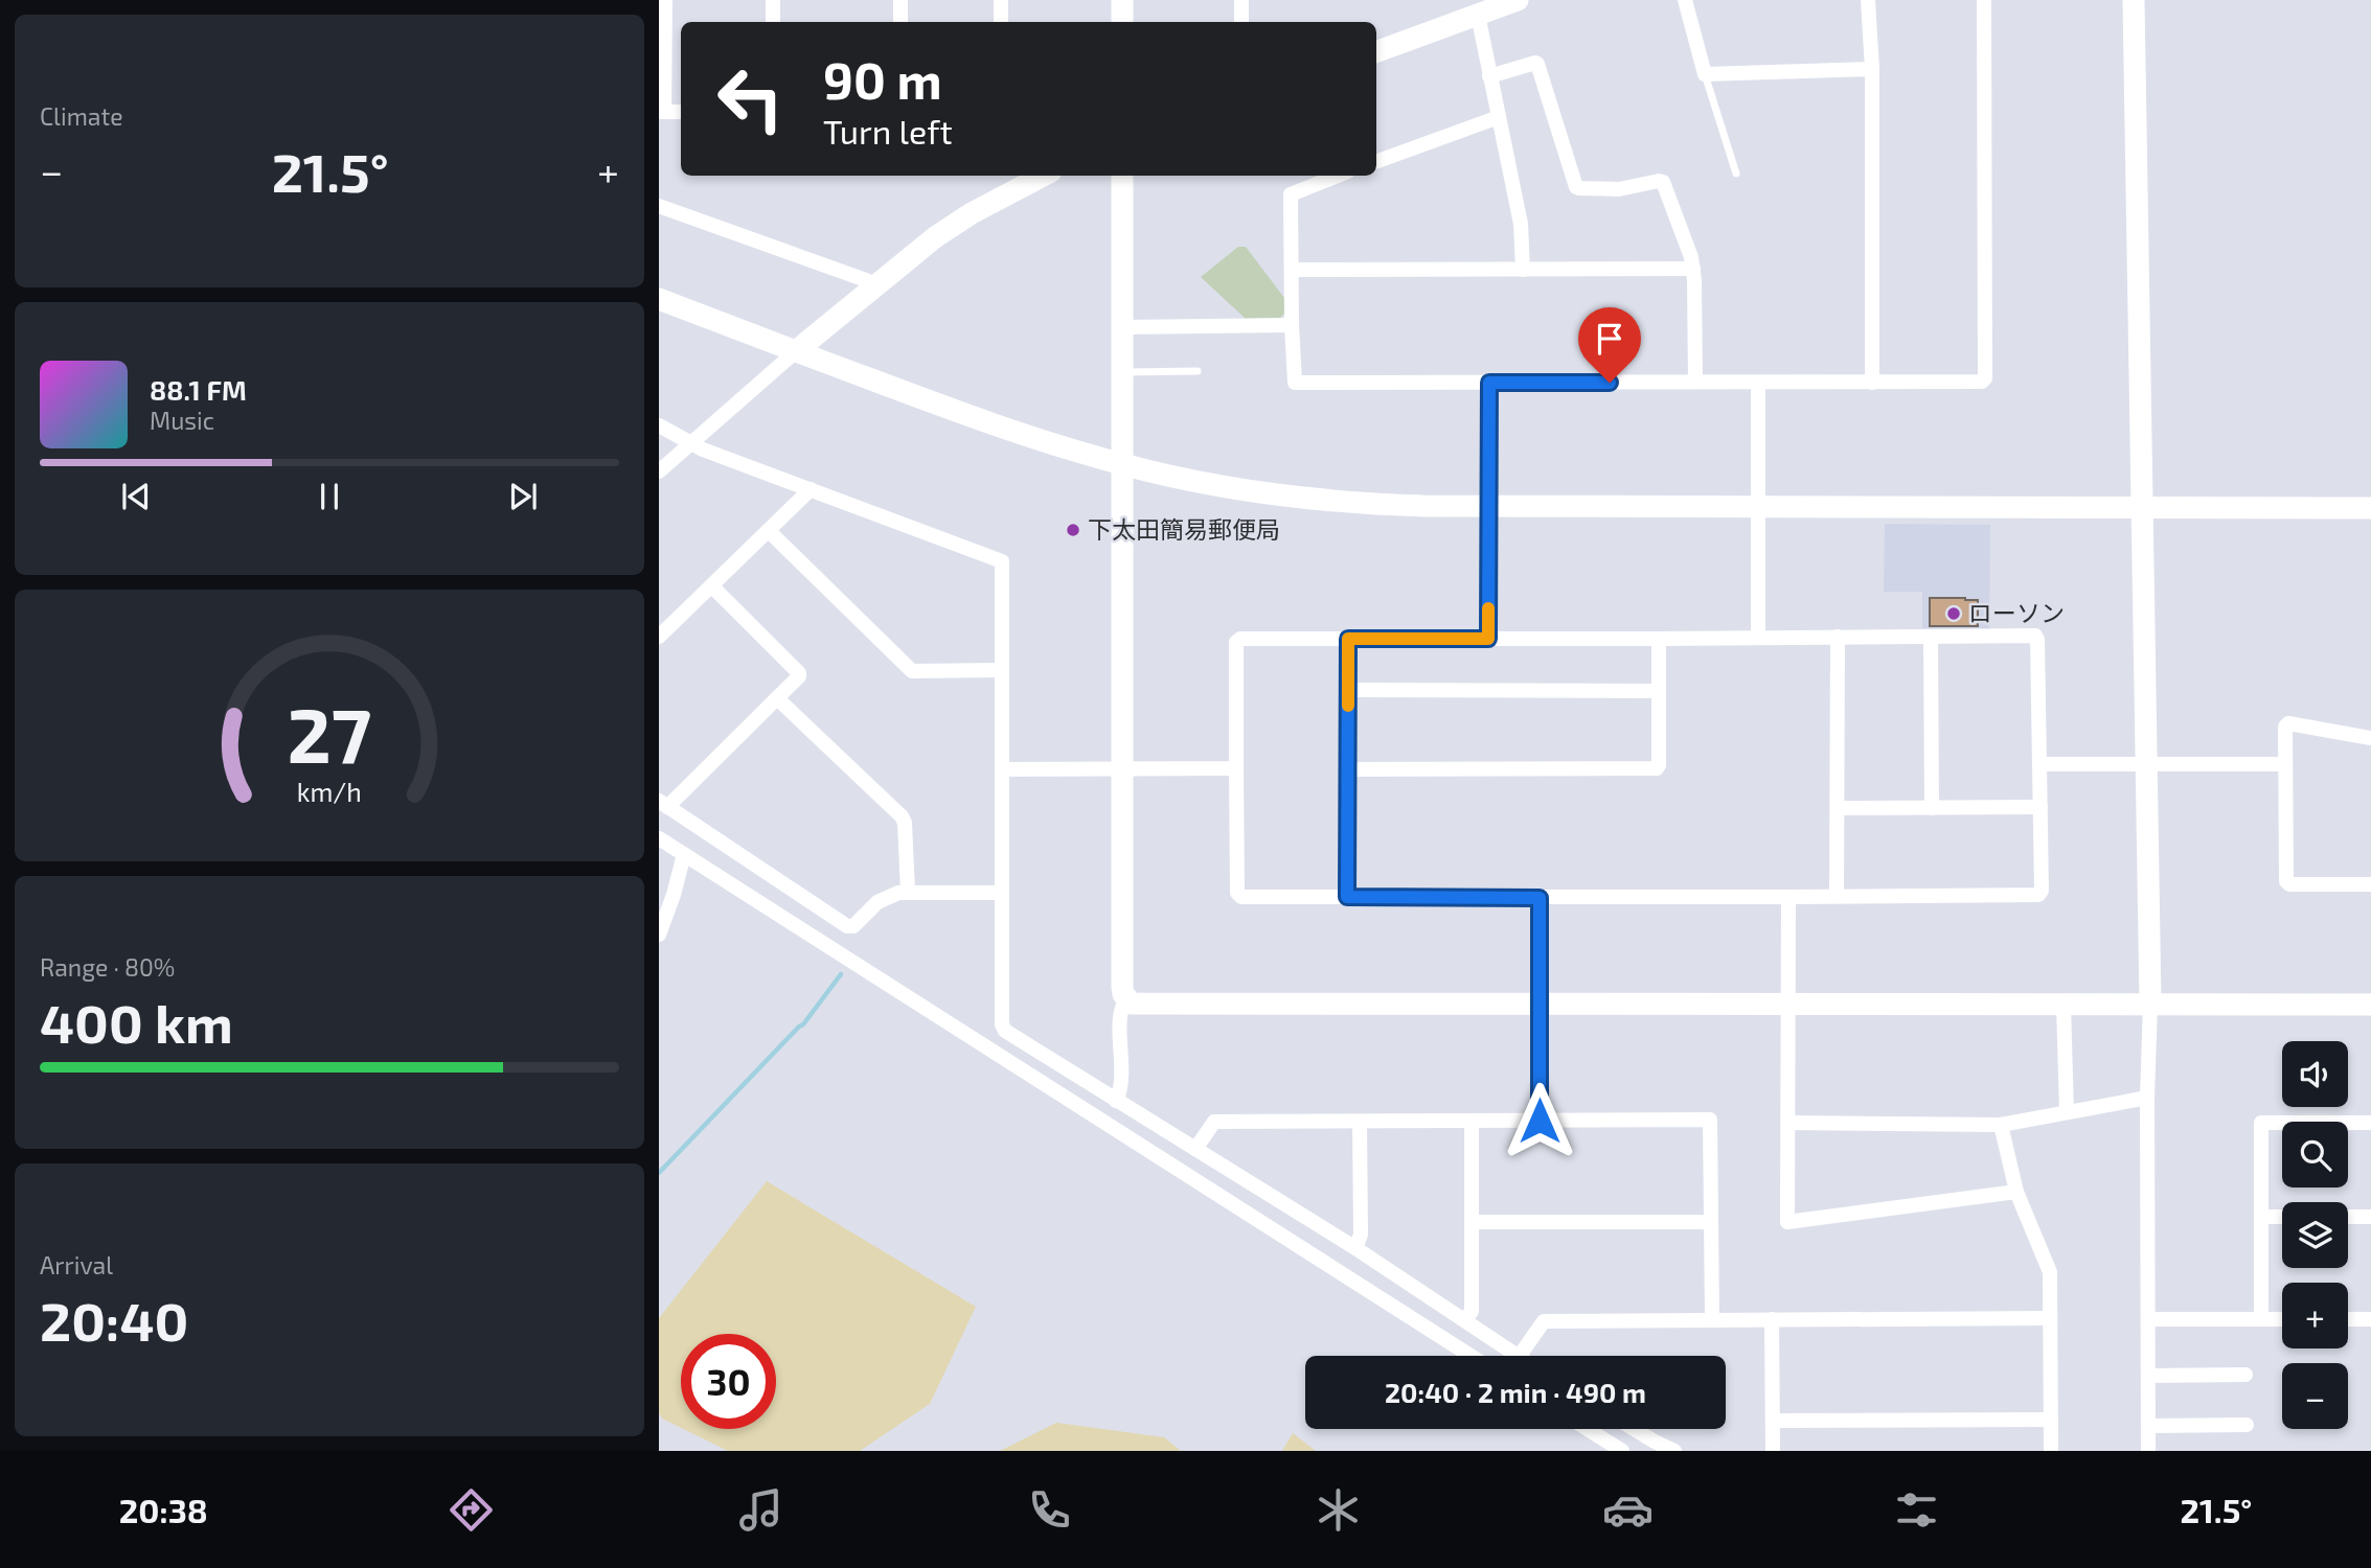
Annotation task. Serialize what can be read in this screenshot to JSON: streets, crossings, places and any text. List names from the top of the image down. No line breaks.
{"places":["下太田簡易郵便局","ローソン"],"page":{"tile":["Climate",["Range · 80%","400 km"],["Arrival","20:40"]],"turn":["90 m","Turn left"],"heat":["−","21.5°","+"],"song":["88.1 FM","Music"],"map_buttons":["+","−"],"limit":"30","trip":"20:40 · 2 min · 490 m","tabs":["20:38","21.5°"],"gauge":["27","km/h"]}}
